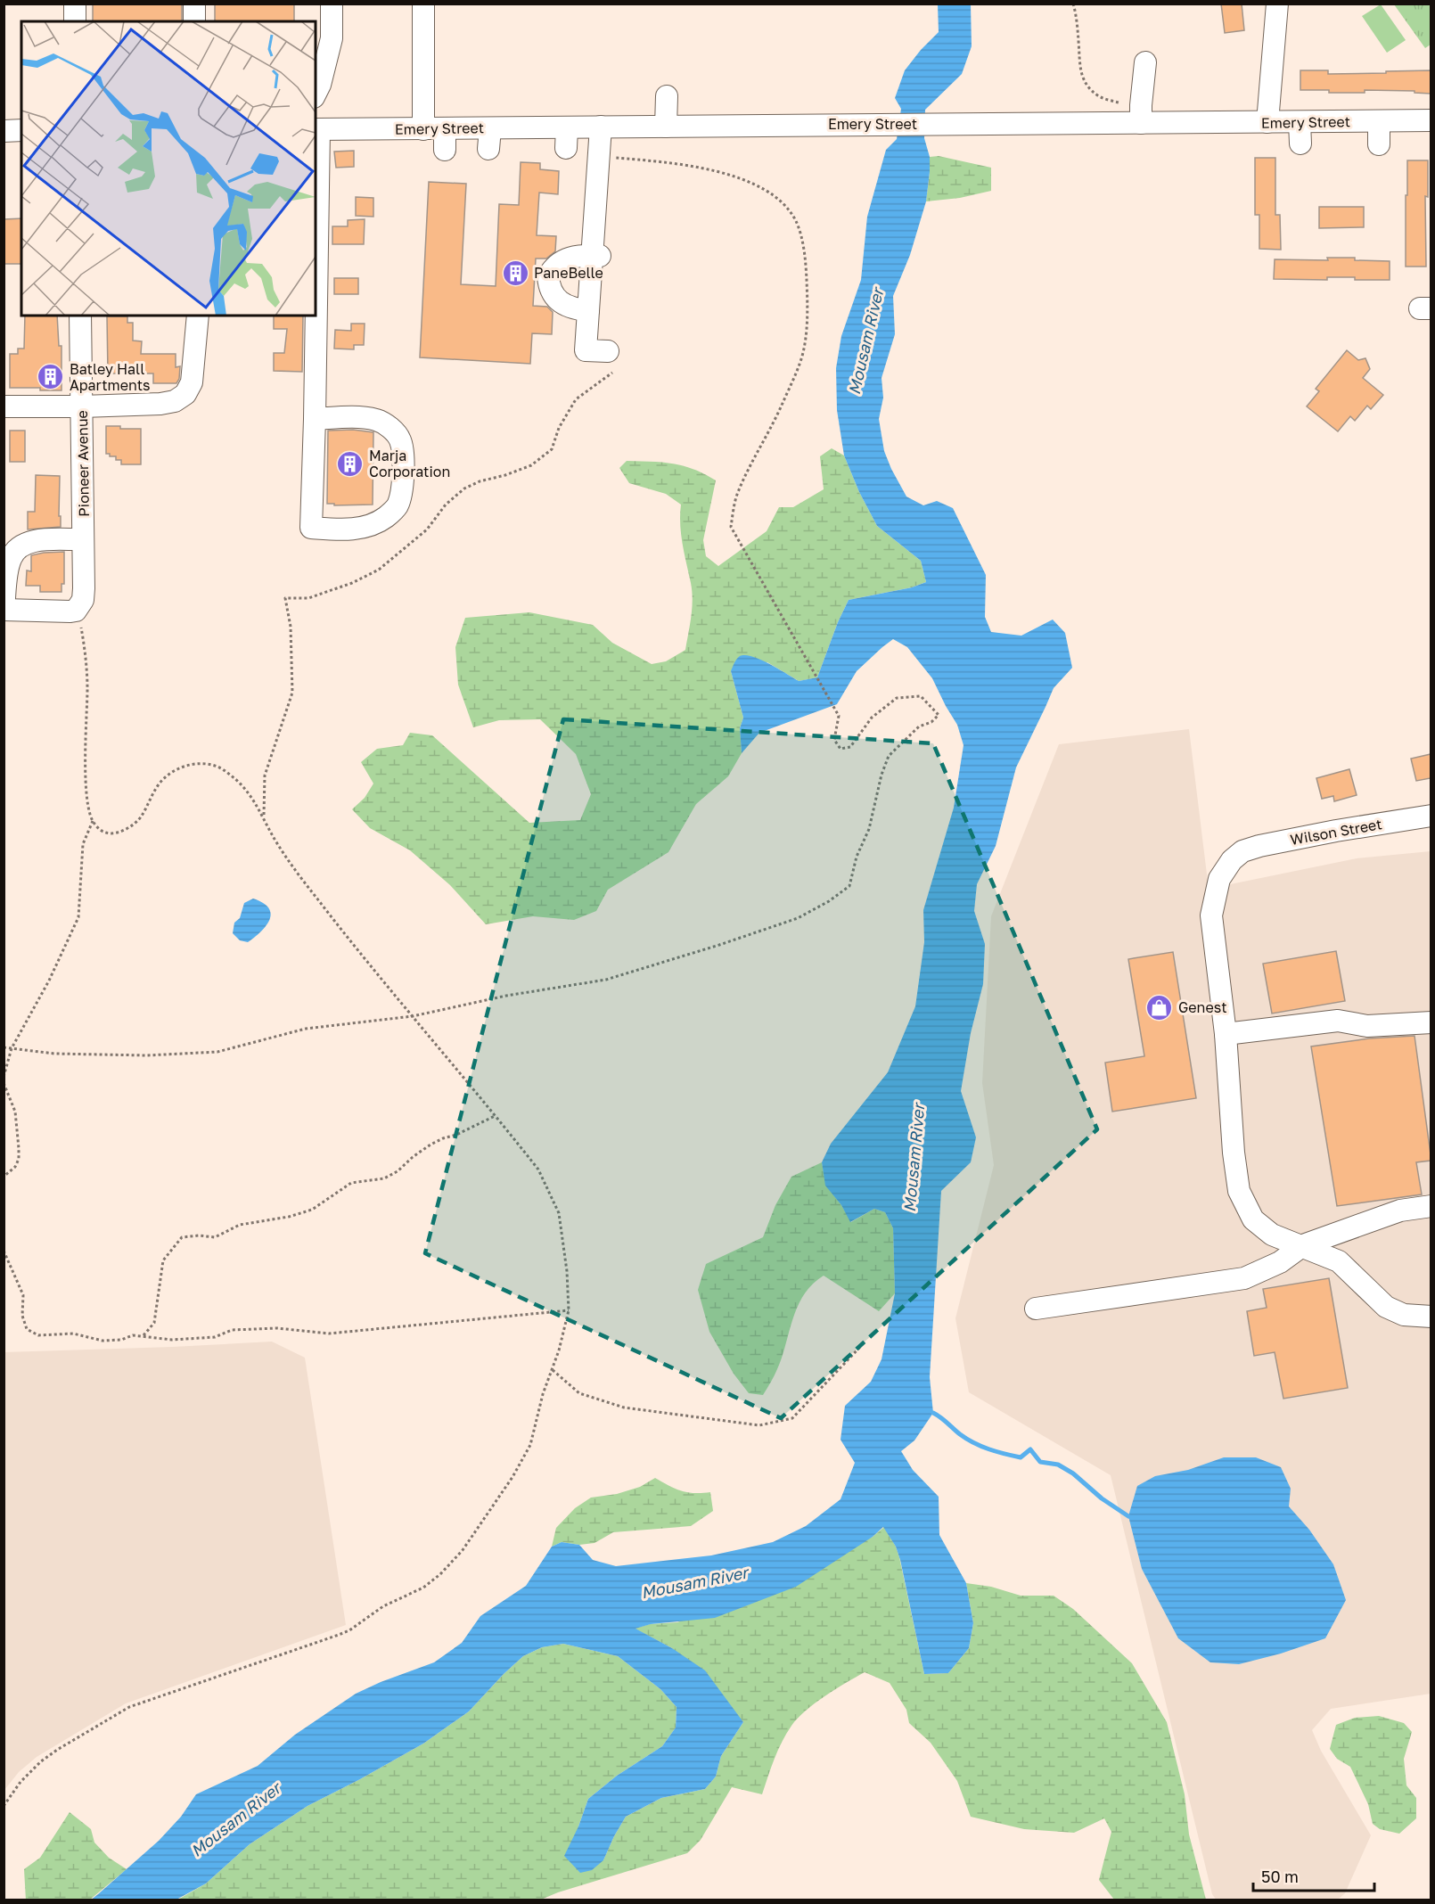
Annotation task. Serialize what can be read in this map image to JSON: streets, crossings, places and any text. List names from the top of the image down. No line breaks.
{"streets":{"street":["Emery Street","Pioneer Avenue","Wilson Street"]},"water":["Mousam River"],"places":{"building":["PaneBelle","Batley Hall Apartments","Marja Corporation"],"shop":["Genest"]},"scale_bar":"50 m"}
